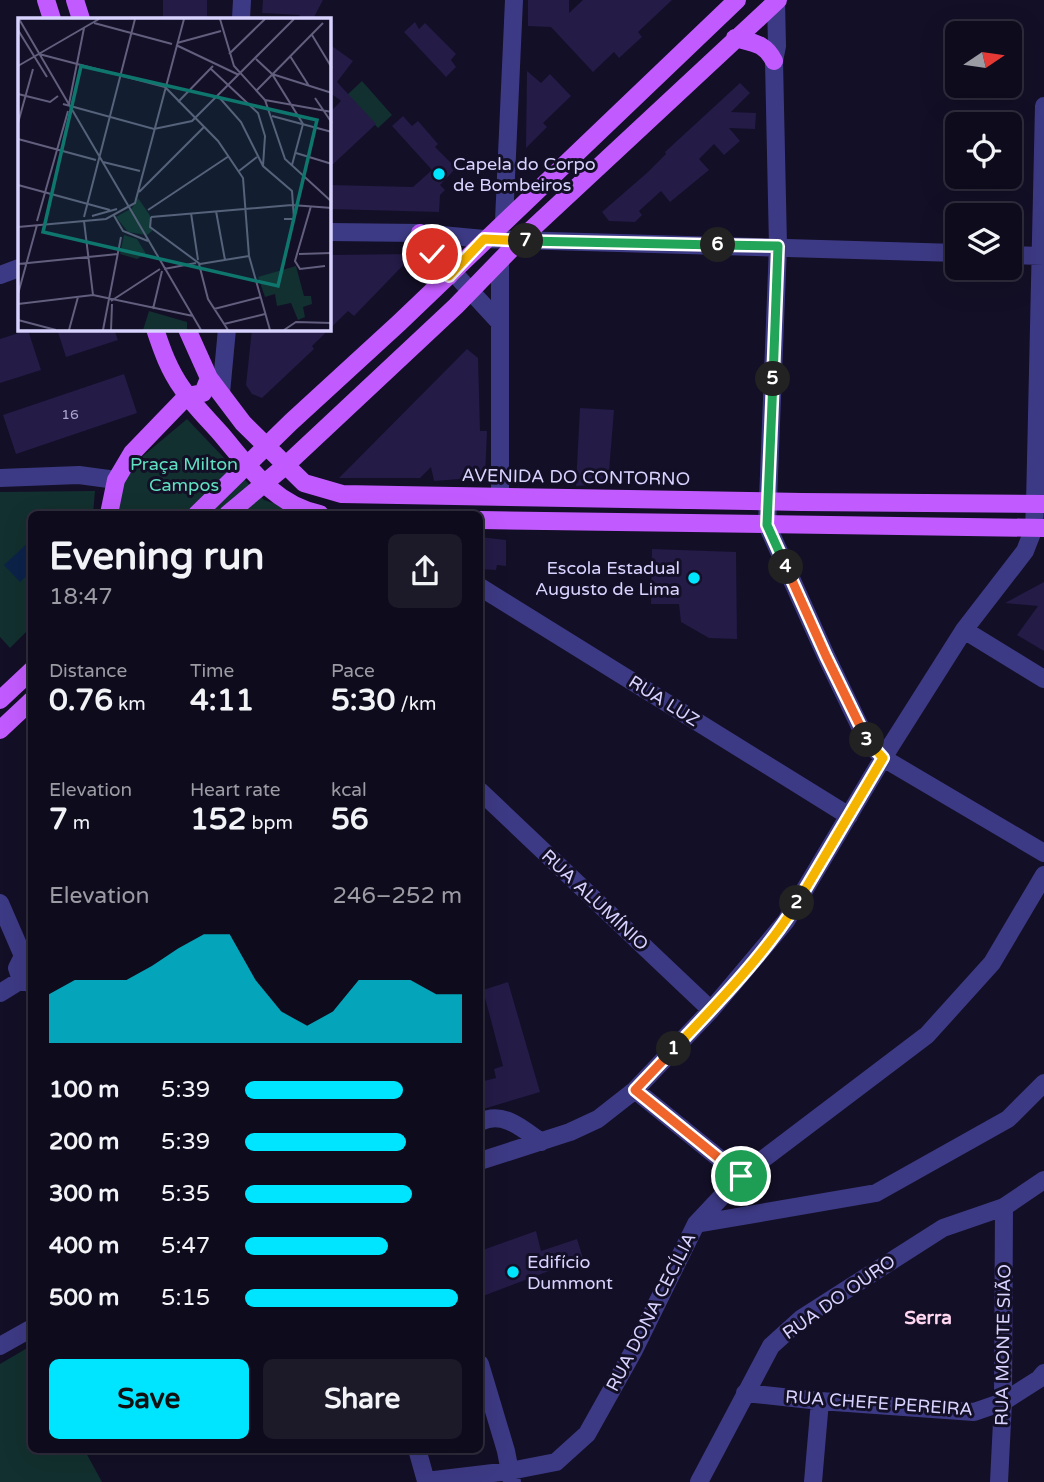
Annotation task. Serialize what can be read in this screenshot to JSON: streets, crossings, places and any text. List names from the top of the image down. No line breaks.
{"streets":{"main road":["AVENIDA DO CONTORNO"],"street":["RUA LUZ","RUA ALUMÍNIO","RUA DO OURO","RUA DONA CECÍLIA","RUA MONTE SIÃO","RUA CHEFE PEREIRA"]},"crossings":[["RUA DO OURO","RUA MONTE SIÃO"],["RUA DO OURO","RUA CHEFE PEREIRA"],["RUA MONTE SIÃO","RUA CHEFE PEREIRA"]],"districts":["Serra"],"parks":["Praça Milton Campos"],"places":["Capela do Corpo de Bombeiros","Escola Estadual Augusto de Lima","Edifício Dummont"],"house_numbers":["16"],"north":"right","page":{"pins":["7","6","5","4","3","2","1"],"heading":["Evening run","18:47"],"stats":[["Distance","0.76 km"],["Time","4:11"],["Pace","5:30 /km"],["Elevation","7 m"],["Heart rate","152 bpm"],["kcal","56"]],"chart":["Elevation","246–252 m"],"list":[{"name":"100 m","note":"5:39"},{"name":"200 m","note":"5:39"},{"name":"300 m","note":"5:35"},{"name":"400 m","note":"5:47"},{"name":"500 m","note":"5:15"}],"buttons":["Save","Share"]}}
